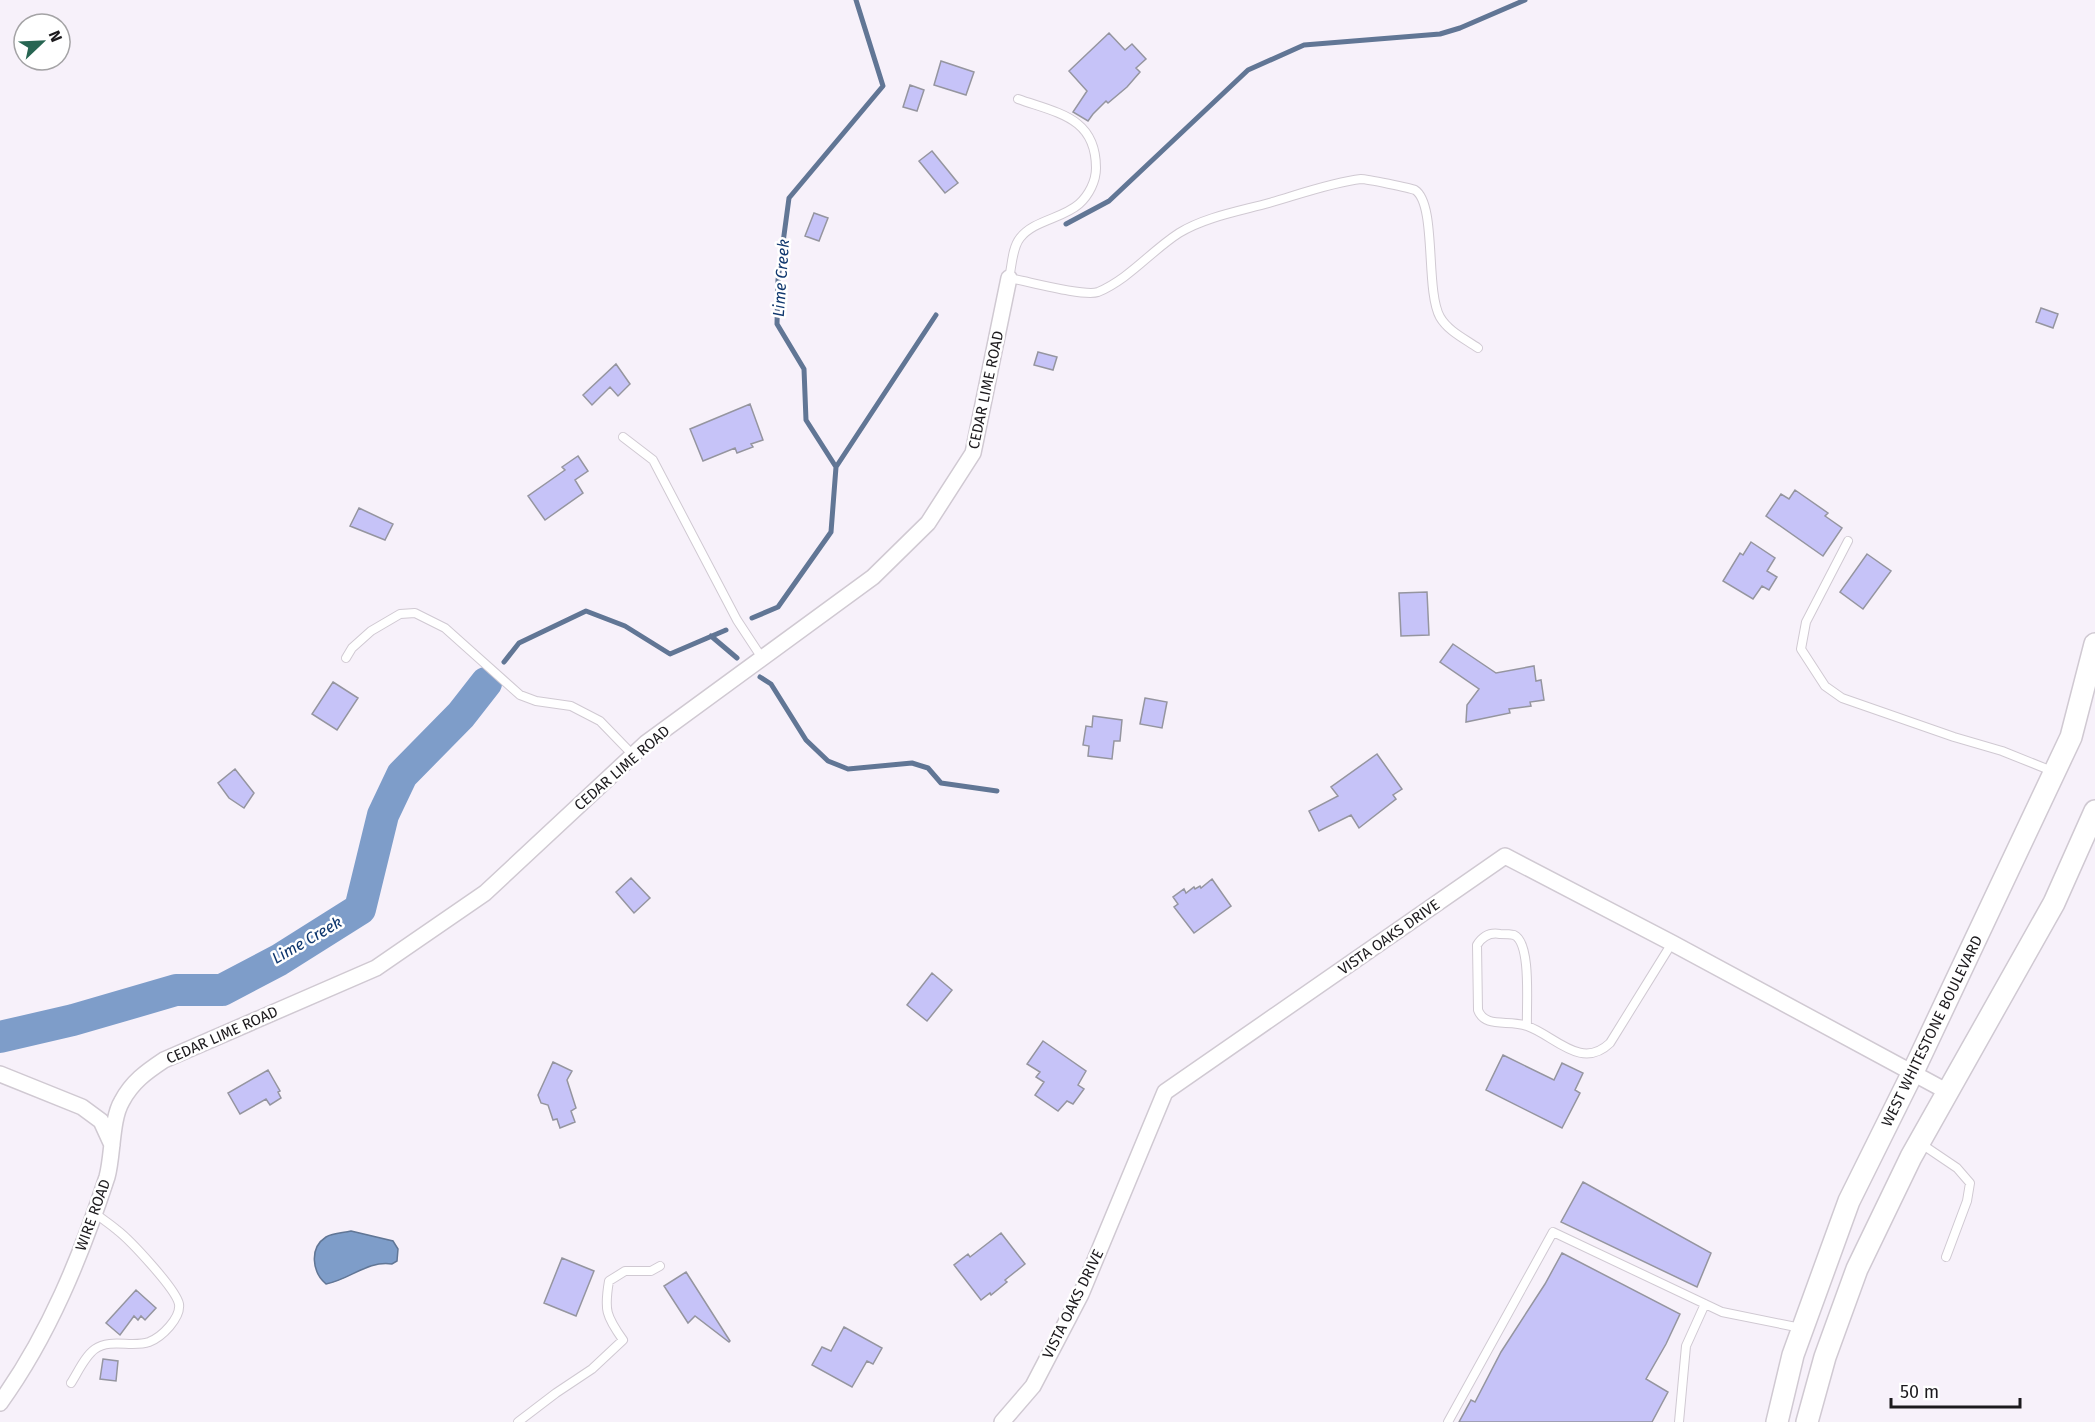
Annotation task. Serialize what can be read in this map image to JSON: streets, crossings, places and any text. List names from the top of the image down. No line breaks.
{"streets":{"main road":["WEST WHITESTONE BOULEVARD"],"street":["CEDAR LIME ROAD","VISTA OAKS DRIVE","WIRE ROAD"]},"crossings":[["CEDAR LIME ROAD","WIRE ROAD"],["VISTA OAKS DRIVE","WEST WHITESTONE BOULEVARD"]],"water":["Lime Creek"],"scale_bar":"50 m","north":"top right"}
